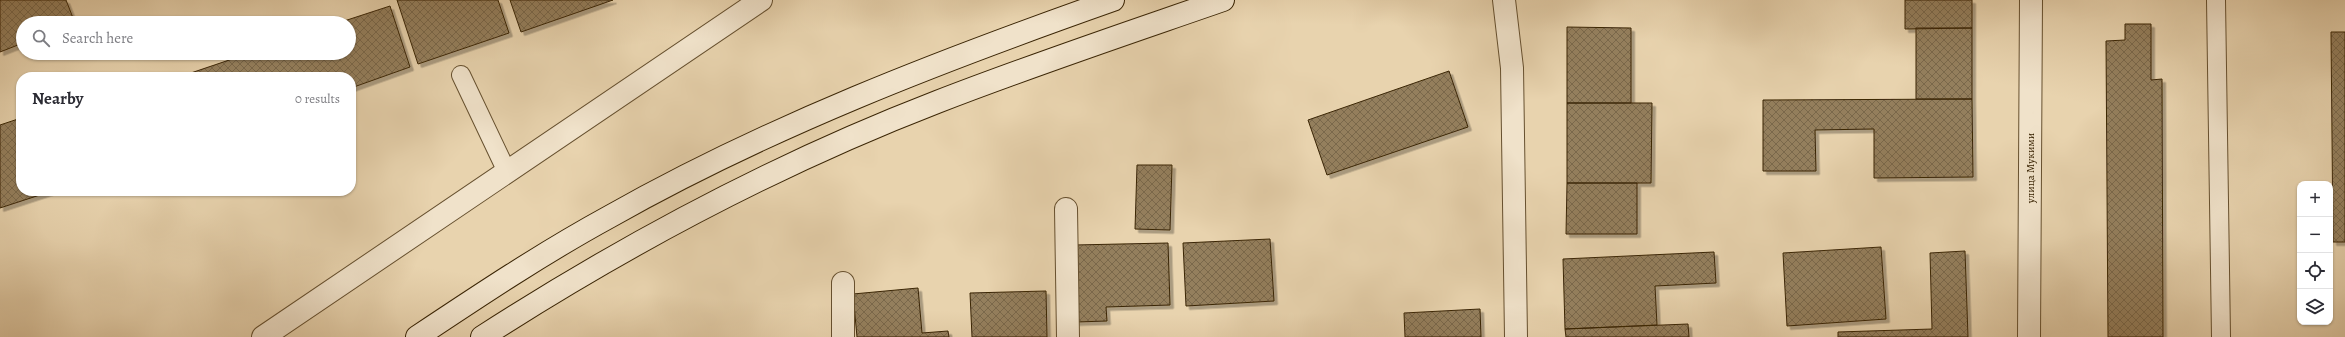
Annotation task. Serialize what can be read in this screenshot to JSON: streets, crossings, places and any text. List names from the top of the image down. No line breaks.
{"streets":{"main road":["улица Мукими"]},"page":{"search":"Search here","heading":["Nearby","0 results"],"map_buttons":["+","−"]}}
